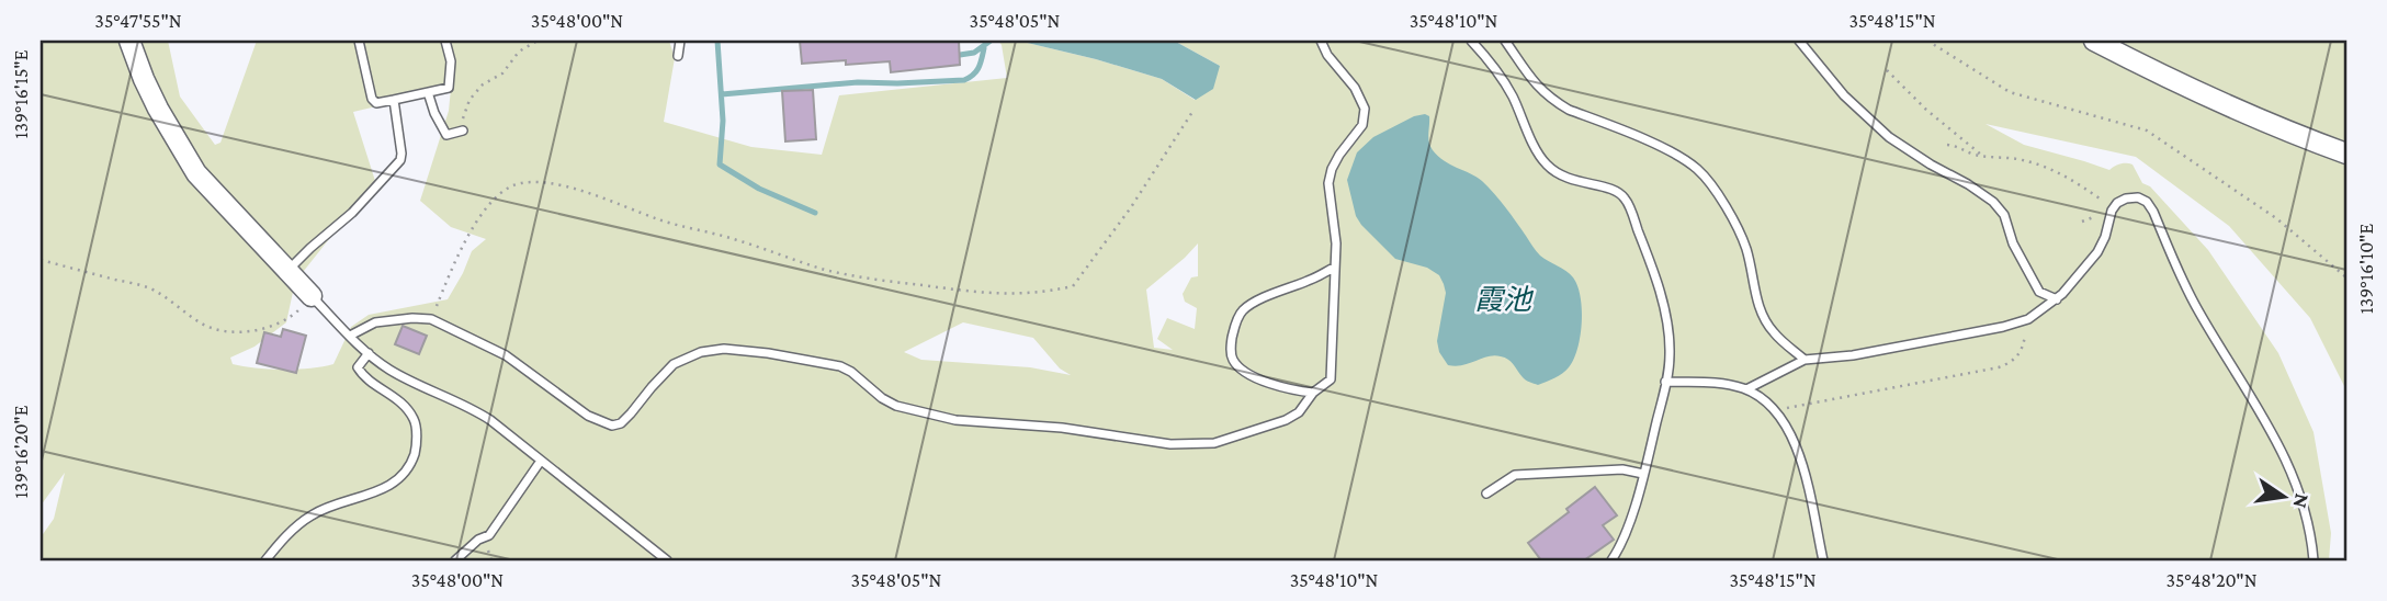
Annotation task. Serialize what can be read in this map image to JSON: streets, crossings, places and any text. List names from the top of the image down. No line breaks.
{"water":["霞池"],"north":"right","coordinates":["35°47'55\"N","35°48'00\"N","35°48'05\"N","35°48'10\"N","35°48'15\"N","139°16'15\"E","139°16'10\"E","139°16'20\"E","35°48'20\"N"]}
